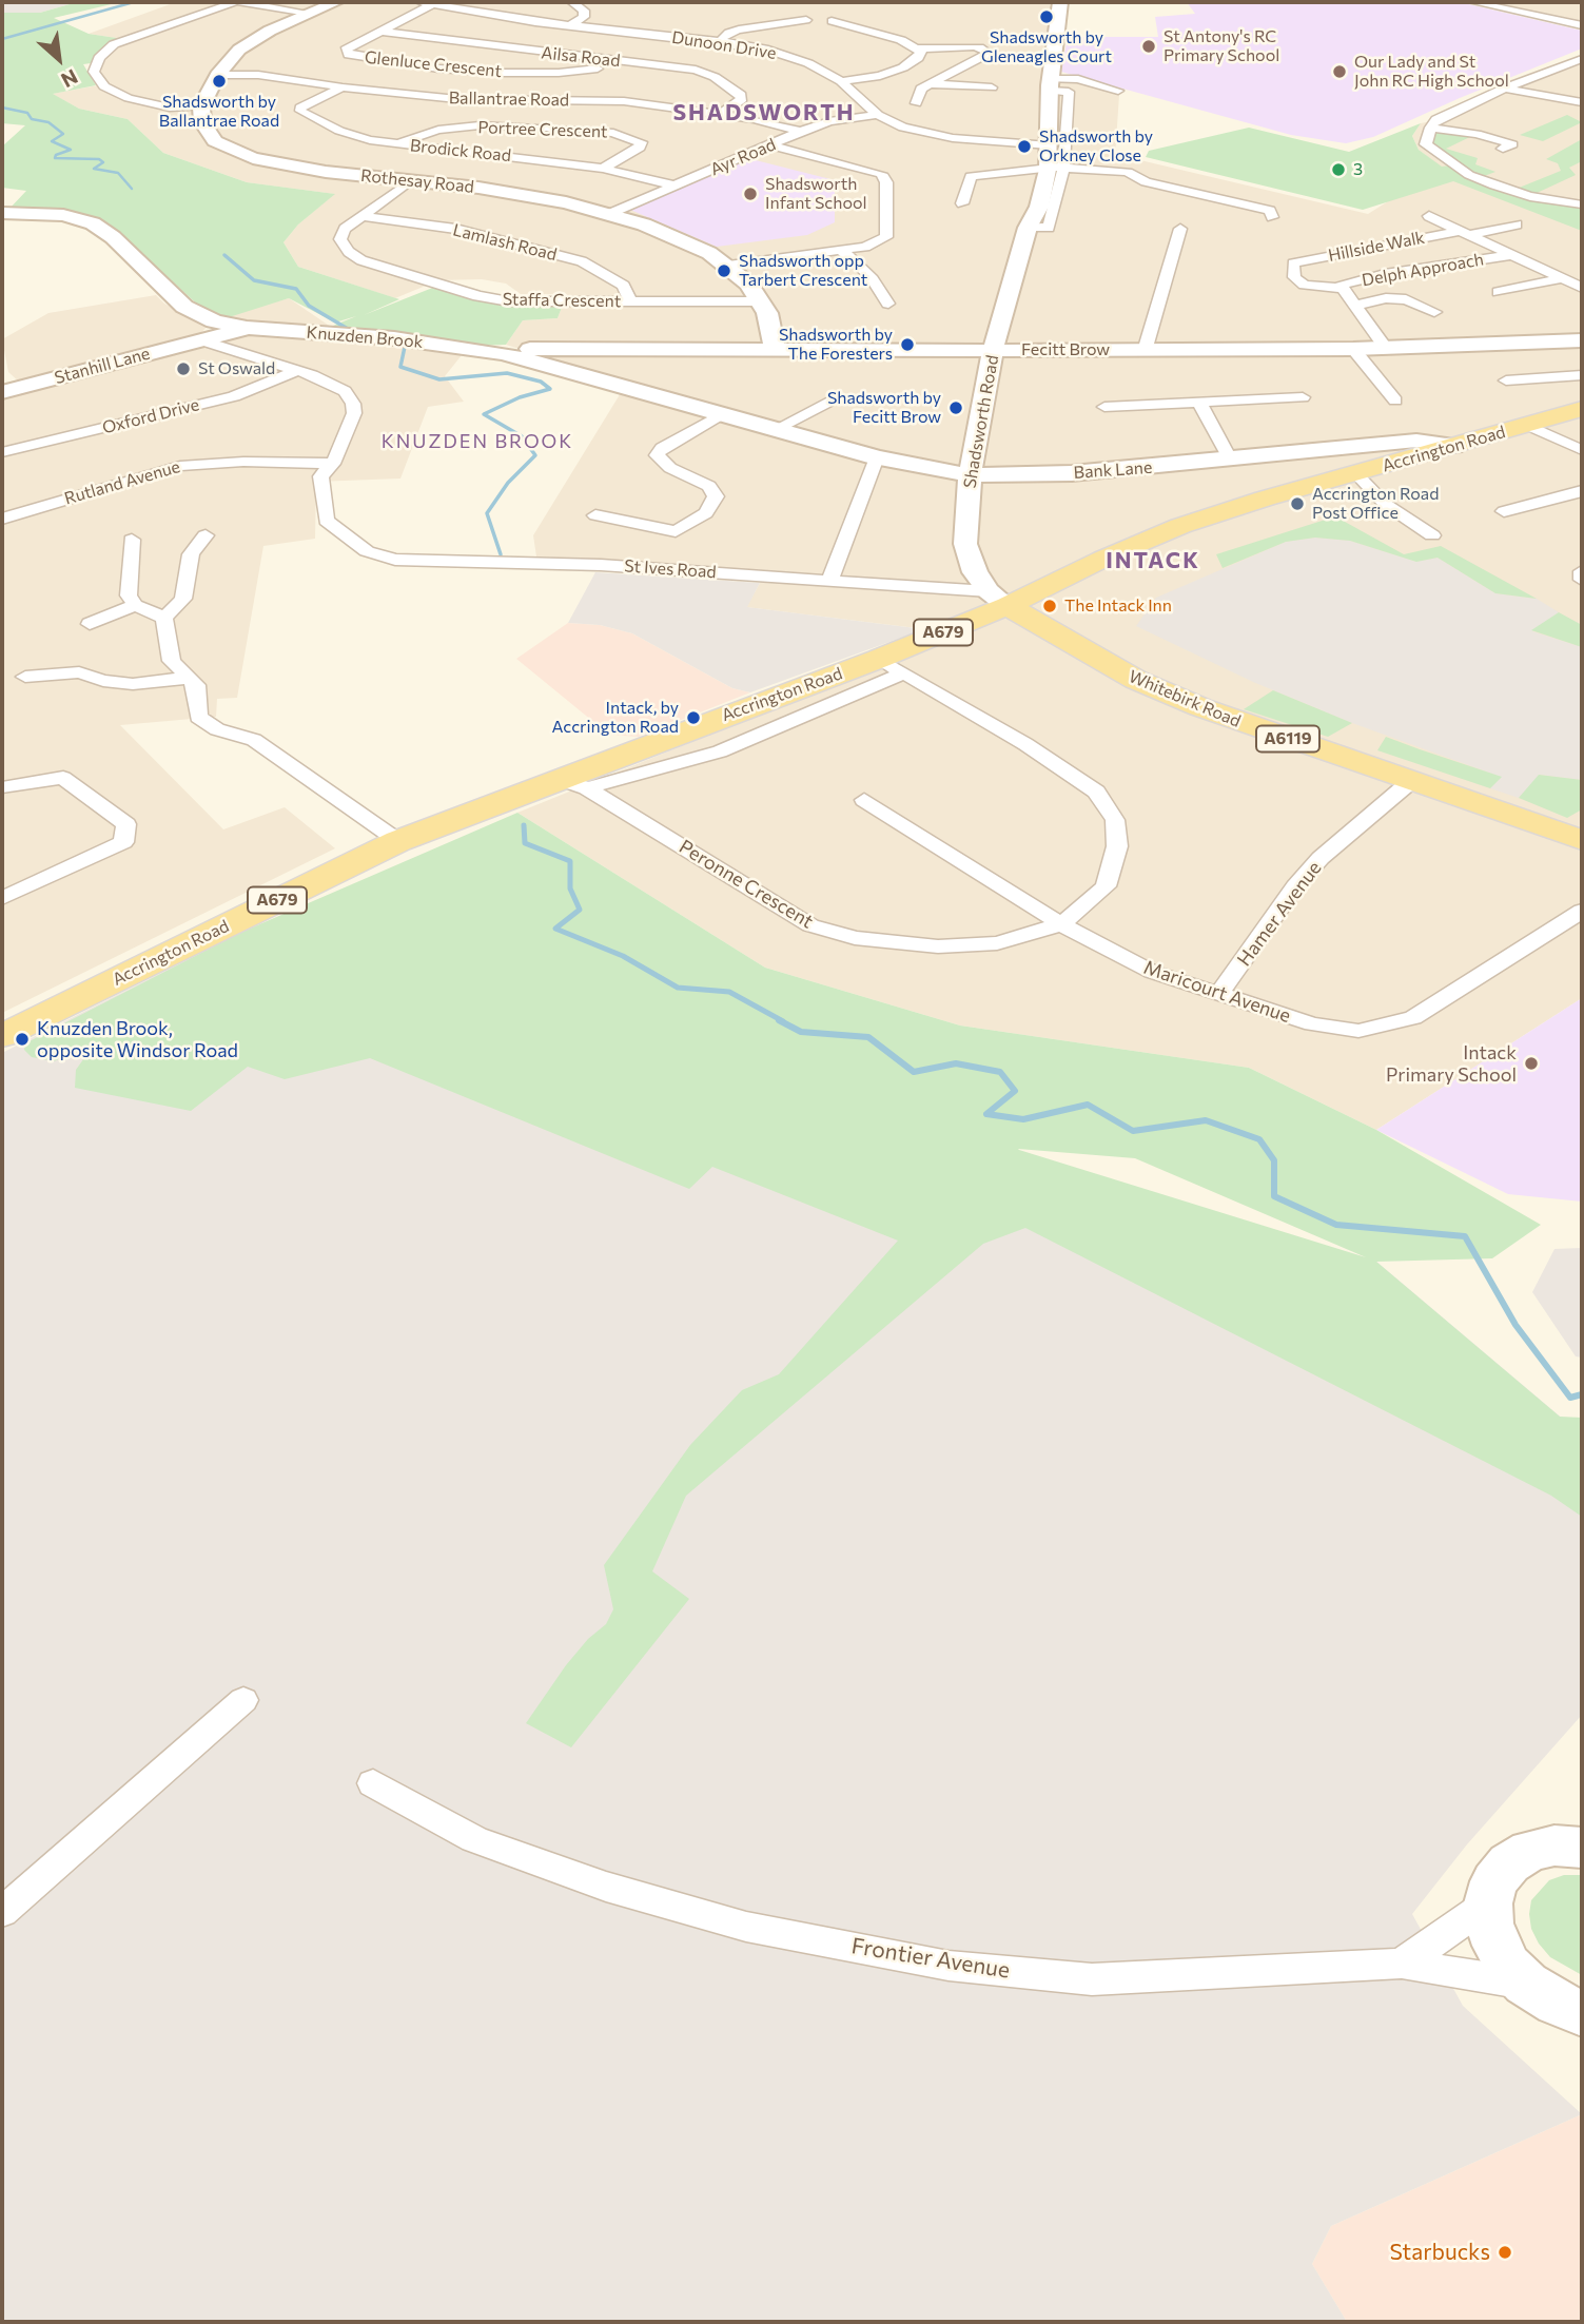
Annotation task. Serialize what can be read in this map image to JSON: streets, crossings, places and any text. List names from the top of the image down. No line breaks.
{"streets":{"main road":["Rothesay Road","Knuzden Brook","Fecitt Brow","Stanhill Lane","Shadsworth Road","Accrington Road","Bank Lane","A679","Whitebirk Road","A6119"],"street":["Dunoon Drive","Ailsa Road","Glenluce Crescent","Ballantrae Road","Portree Crescent","Brodick Road","Ayr Road","Lamlash Road","Hillside Walk","Delph Approach","Staffa Crescent","Oxford Drive","Rutland Avenue","St Ives Road","Peronne Crescent","Hamer Avenue","Maricourt Avenue","Frontier Avenue"]},"crossings":[["Dunoon Drive","Glenluce Crescent"],["Dunoon Drive","Ayr Road"],["Dunoon Drive","Shadsworth Road"],["Ailsa Road","Glenluce Crescent"],["Ailsa Road","Ballantrae Road"],["Ballantrae Road","Brodick Road"],["Ballantrae Road","Ayr Road"],["Portree Crescent","Brodick Road"],["Brodick Road","Ayr Road"],["Ayr Road","Rothesay Road"],["Rothesay Road","Staffa Crescent"],["Rothesay Road","Fecitt Brow"],["Lamlash Road","Staffa Crescent"],["Hillside Walk","Delph Approach"],["Knuzden Brook","Fecitt Brow"],["Knuzden Brook","Stanhill Lane"],["Knuzden Brook","Bank Lane"],["Fecitt Brow","Shadsworth Road"],["Fecitt Brow","Bank Lane"],["Shadsworth Road","Accrington Road"],["Shadsworth Road","Bank Lane"],["Shadsworth Road","St Ives Road"],["Shadsworth Road","Whitebirk Road"],["Accrington Road","Bank Lane"],["Accrington Road","St Ives Road"],["Accrington Road","Whitebirk Road"],["Accrington Road","Peronne Crescent"],["Rutland Avenue","St Ives Road"],["St Ives Road","Whitebirk Road"],["Whitebirk Road","Hamer Avenue"],["Peronne Crescent","Maricourt Avenue"],["Hamer Avenue","Maricourt Avenue"]],"districts":["SHADSWORTH","KNUZDEN BROOK","INTACK"],"places":["Shadsworth by Gleneagles Court","St Antony's RC Primary School","Our Lady and St John RC High School","Shadsworth by Ballantrae Road","Shadsworth by Orkney Close","3","Shadsworth Infant School","Shadsworth opp Tarbert Crescent","Shadsworth by The Foresters","St Oswald","Shadsworth by Fecitt Brow","Accrington Road Post Office","The Intack Inn","Intack, by Accrington Road","Knuzden Brook, opposite Windsor Road","Intack Primary School","Starbucks"],"north":"bottom right"}
